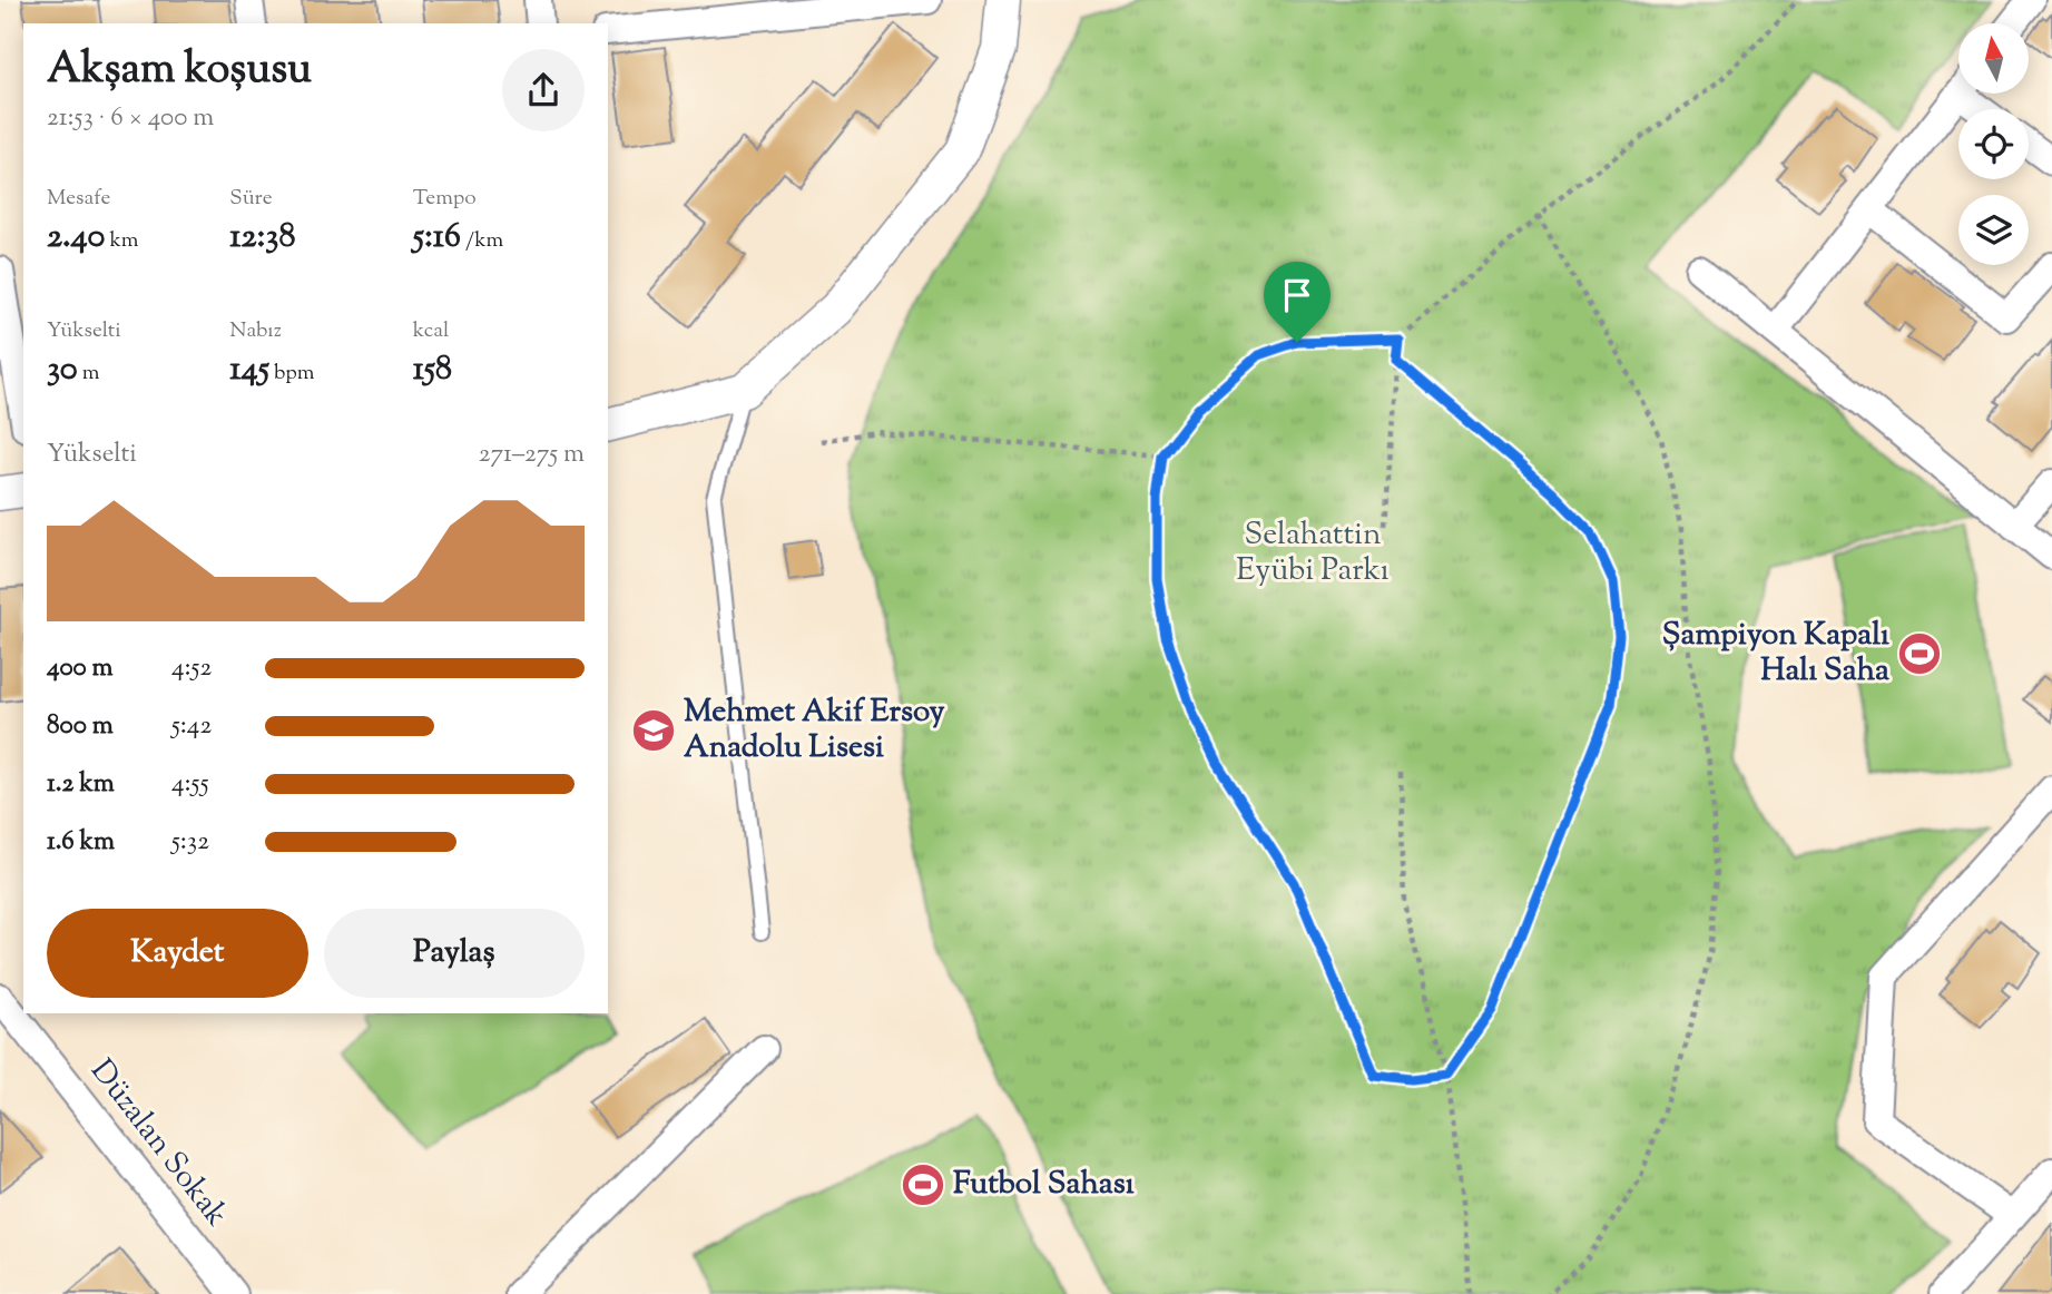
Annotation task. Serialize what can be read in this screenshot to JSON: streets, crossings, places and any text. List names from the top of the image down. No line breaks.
{"streets":{"street":["Düzalan Sokak"]},"parks":["Selahattin Eyübi Parkı"],"places":{"sports":["Şampiyon Kapalı Halı Saha","Futbol Sahası"],"school or university":["Mehmet Akif Ersoy Anadolu Lisesi"]},"north":"top","page":{"heading":["Akşam koşusu","21:53 · 6 × 400 m"],"stats":[["Mesafe","2.40 km"],["Süre","12:38"],["Tempo","5:16 /km"],["Yükselti","30 m"],["Nabız","145 bpm"],["kcal","158"]],"chart":["Yükselti","271–275 m"],"list":[{"name":"400 m","note":"4:52"},{"name":"800 m","note":"5:42"},{"name":"1.2 km","note":"4:55"},{"name":"1.6 km","note":"5:32"}],"buttons":["Kaydet","Paylaş"]}}
